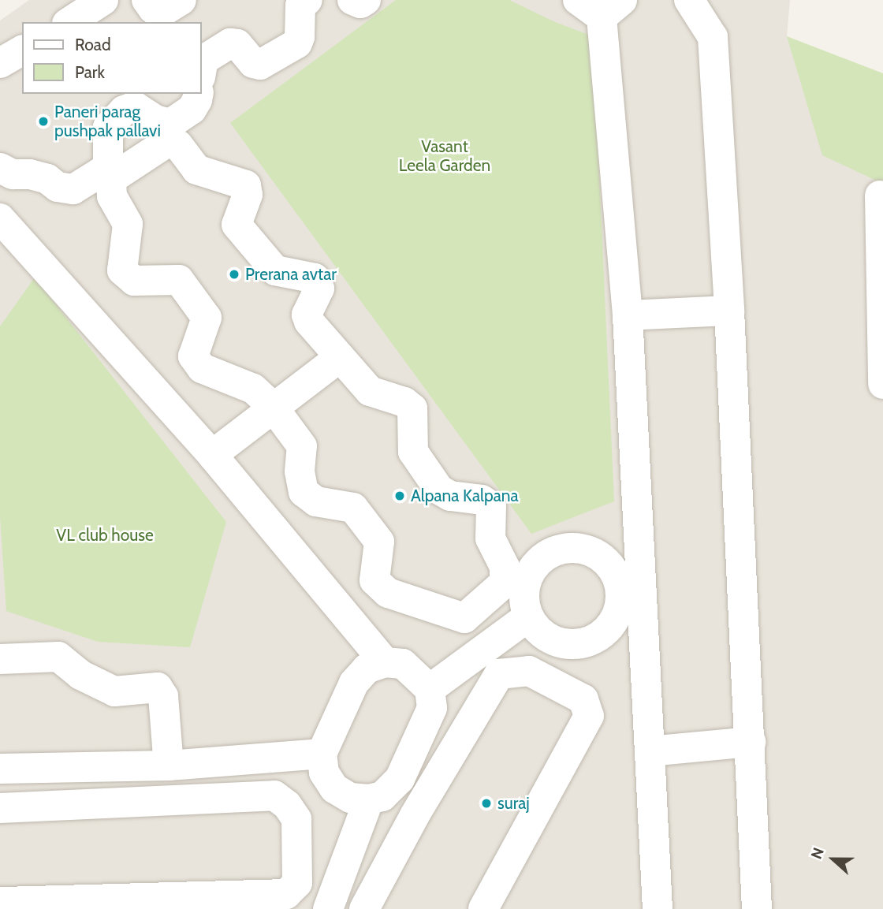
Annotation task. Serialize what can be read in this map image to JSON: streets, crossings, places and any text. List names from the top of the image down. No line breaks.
{"parks":["Vasant Leela Garden","VL club house"],"places":["Paneri parag pushpak pallavi","Prerana avtar","Alpana Kalpana","suraj"],"legend":["Road","Park"],"north":"left"}
